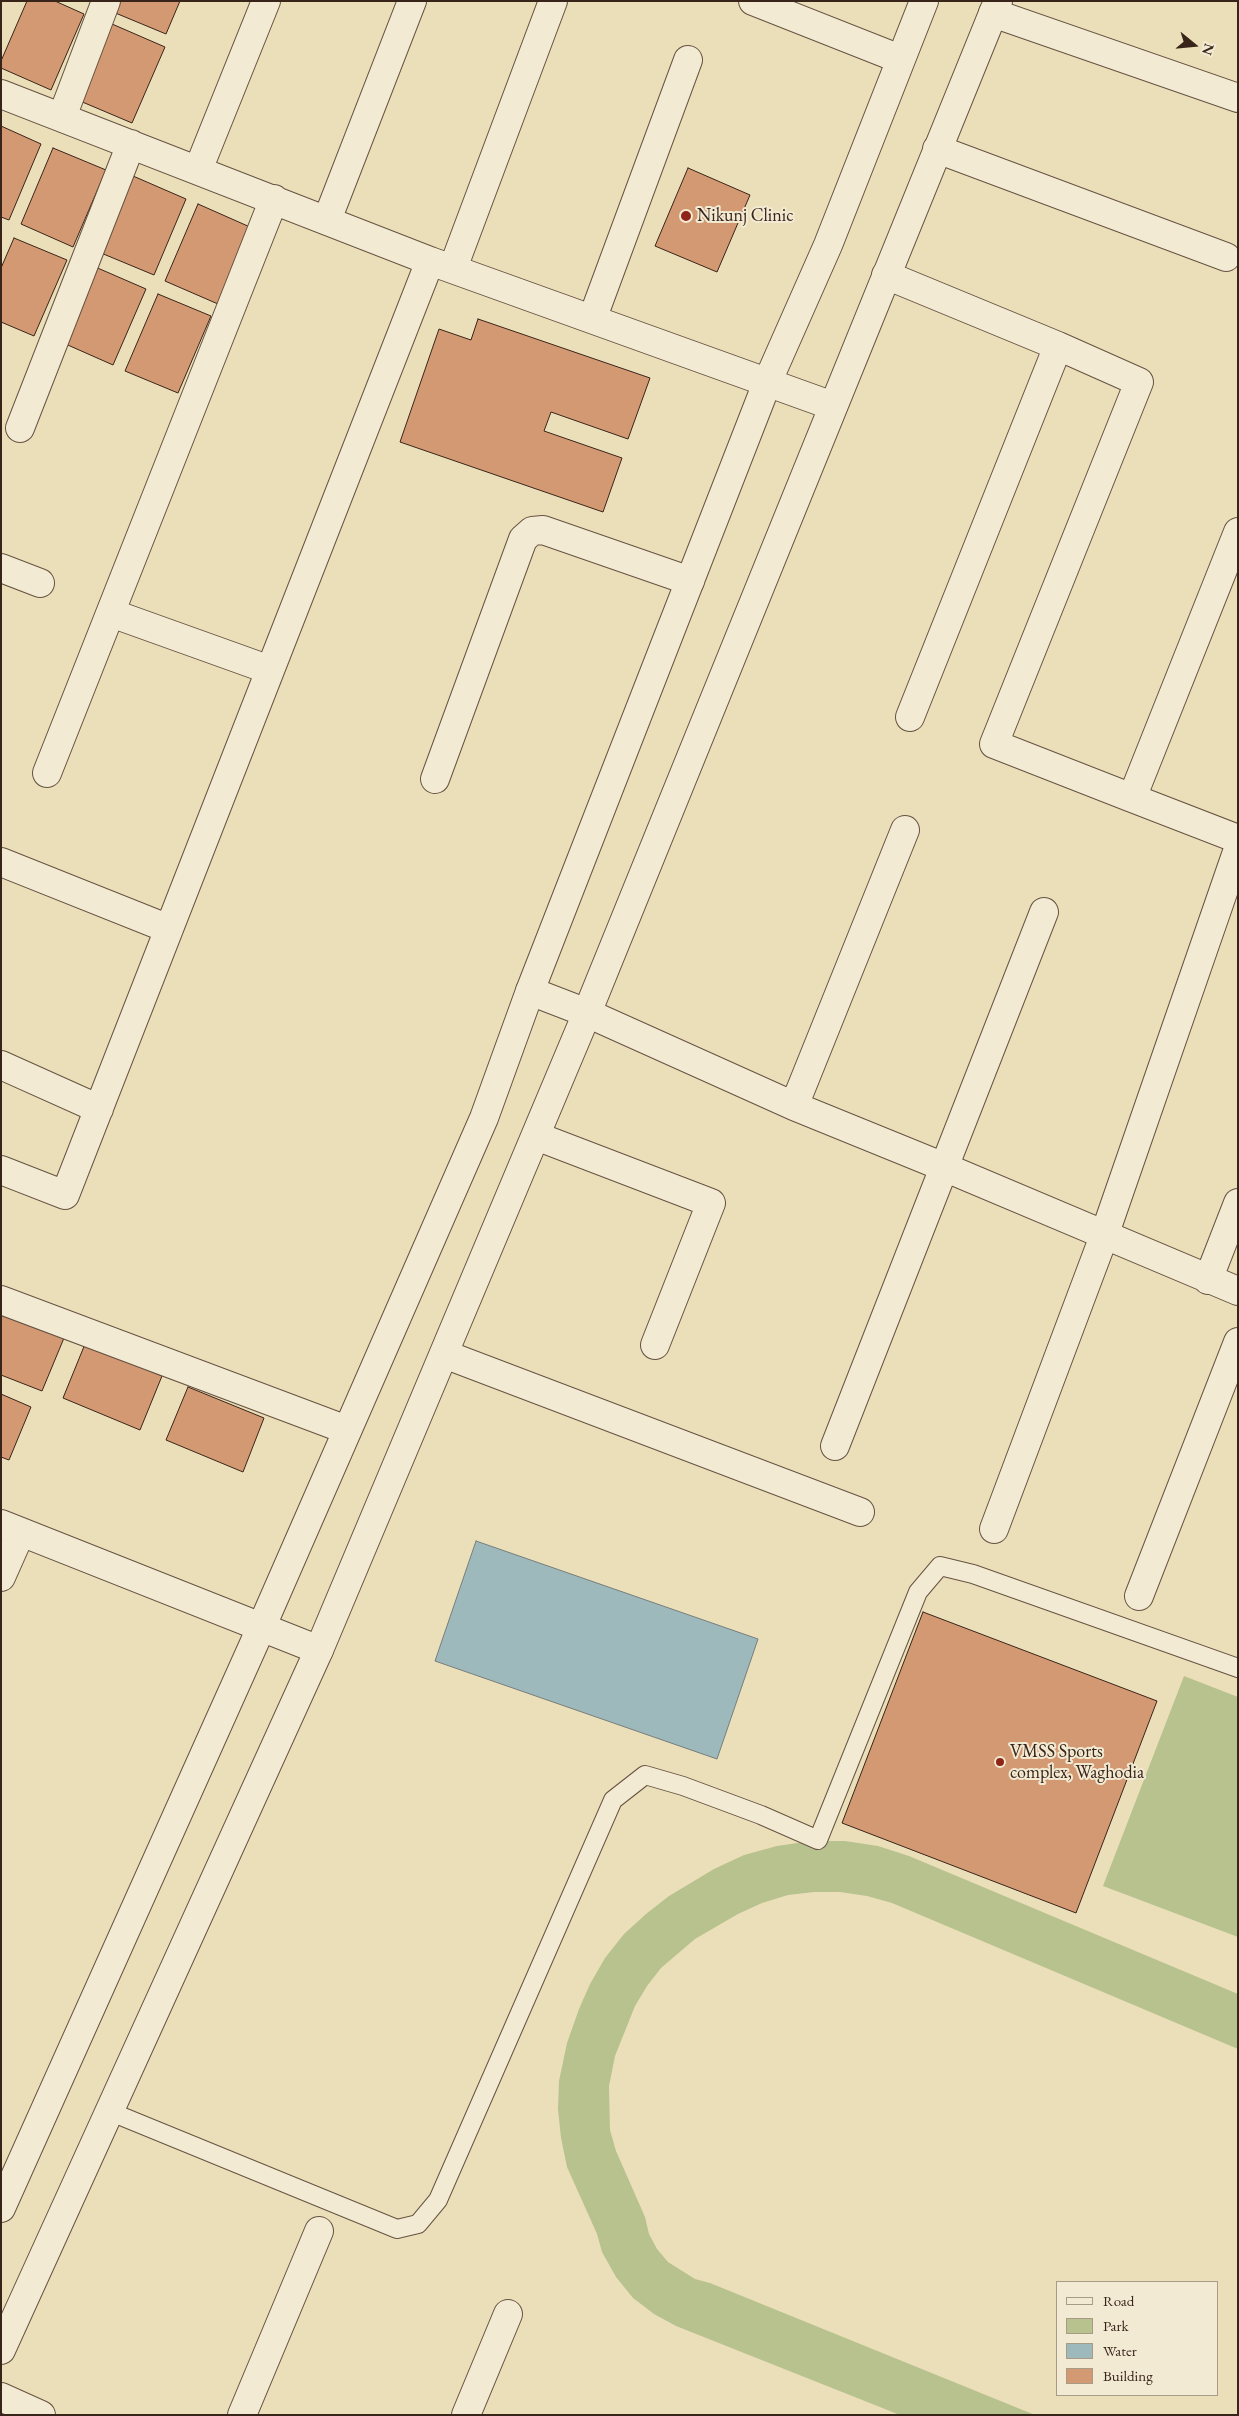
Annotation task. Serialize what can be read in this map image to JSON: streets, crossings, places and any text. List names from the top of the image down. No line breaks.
{"places":["Nikunj Clinic","VMSS Sports complex, Waghodia"],"legend":["Road","Park","Water","Building"],"north":"right"}
